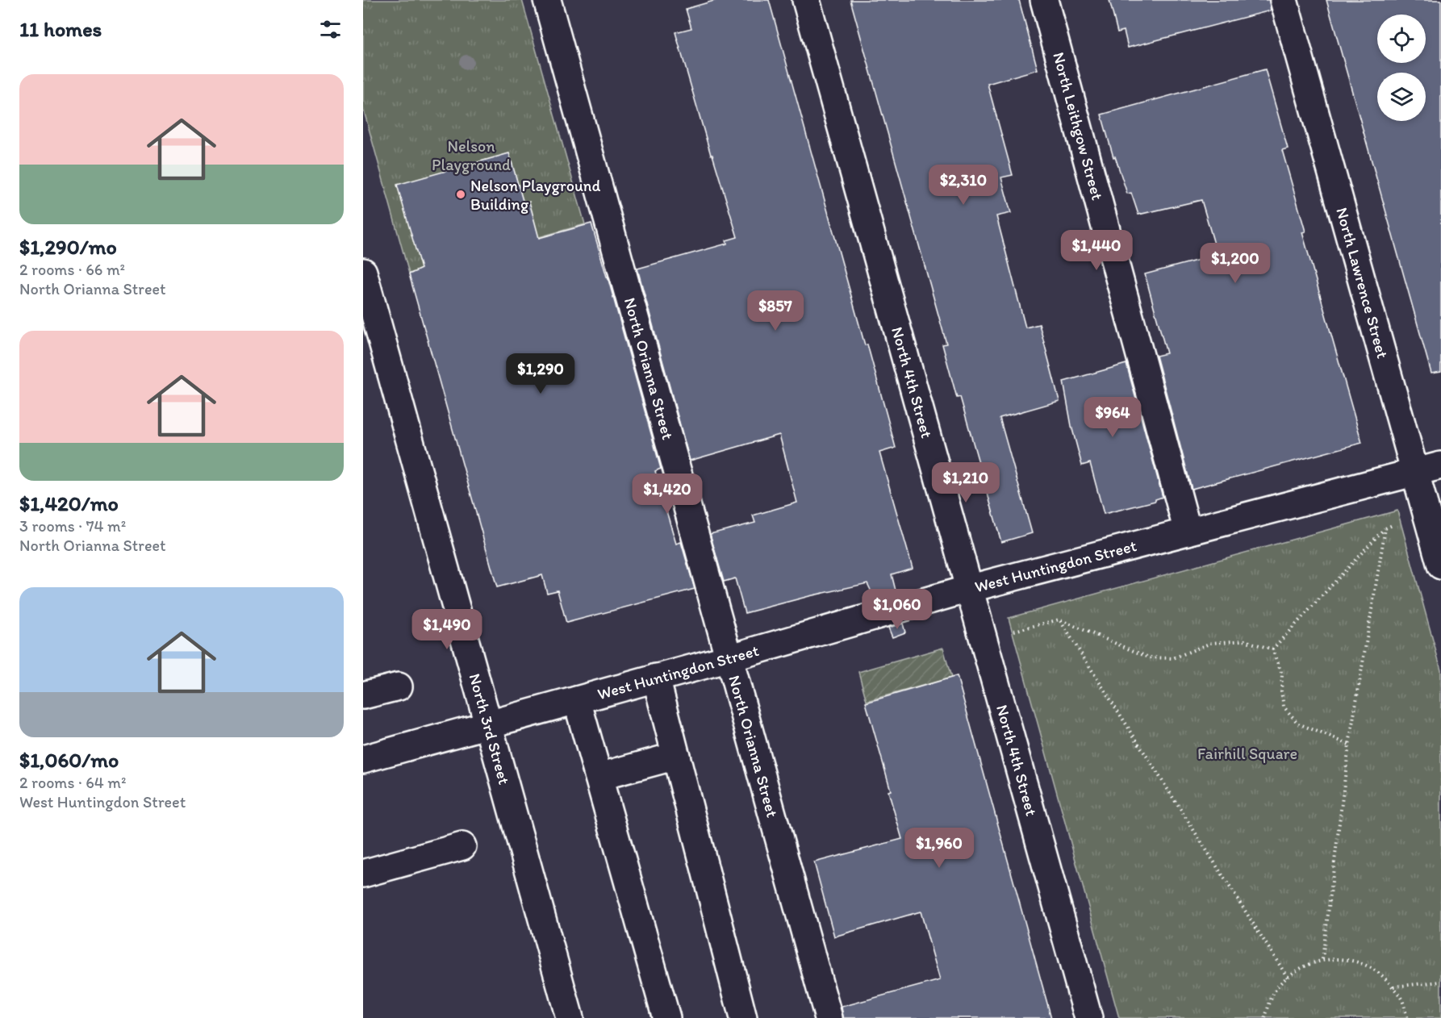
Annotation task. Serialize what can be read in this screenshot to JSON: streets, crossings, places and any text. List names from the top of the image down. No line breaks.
{"streets":{"street":["North Leithgow Street","North Lawrence Street","North Orianna Street","North 4th Street","West Huntingdon Street","North 3rd Street"]},"crossings":[["North Leithgow Street","West Huntingdon Street"],["North Lawrence Street","West Huntingdon Street"],["North Orianna Street","West Huntingdon Street"],["North 4th Street","West Huntingdon Street"],["West Huntingdon Street","North 3rd Street"]],"parks":["Nelson Playground","Fairhill Square"],"places":["Nelson Playground Building"],"page":{"heading":"11 homes","list":[{"name":"$1,290/mo","note":"2 rooms · 66 m² · North Orianna Street"},{"name":"$1,420/mo","note":"3 rooms · 74 m² · North Orianna Street"},{"name":"$1,060/mo","note":"2 rooms · 64 m² · West Huntingdon Street"}],"price":["$2,310","$1,440","$1,200","$857","$1,290","$964","$1,210","$1,420","$1,060","$1,490","$1,960"]}}
